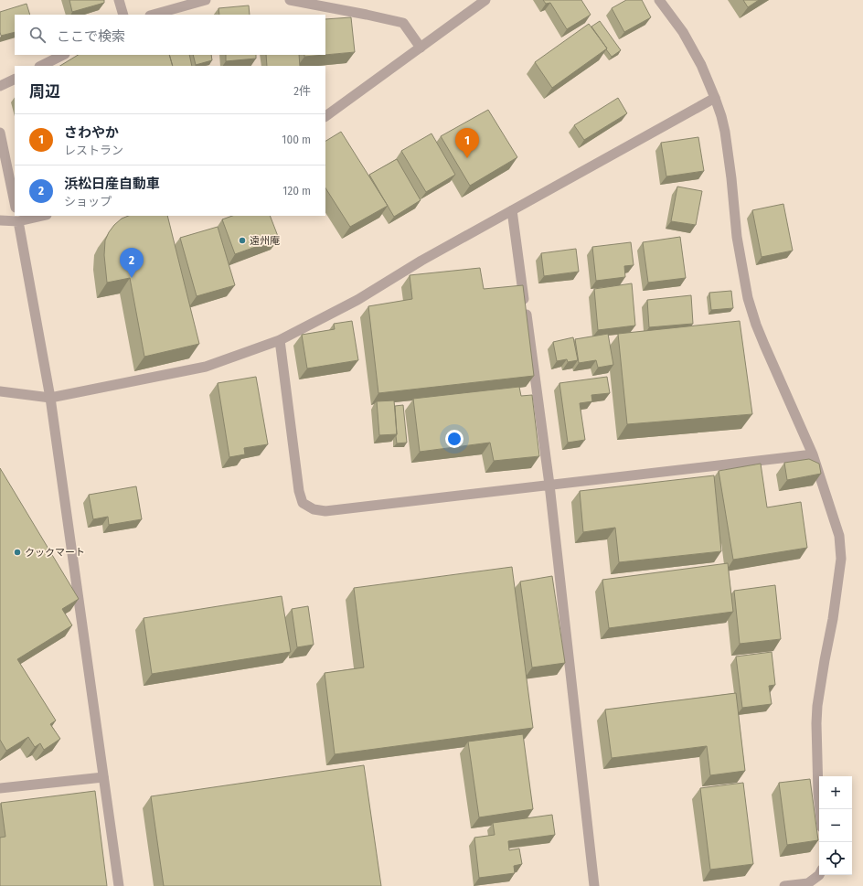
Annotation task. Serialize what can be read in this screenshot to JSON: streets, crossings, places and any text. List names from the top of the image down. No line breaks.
{"places":["遠州庵","クックマート"],"page":{"search":"ここで検索","heading":["周辺","2件"],"list":[{"mark":"1","name":"さわやか","note":"レストラン","value":"100 m"},{"mark":"2","name":"浜松日産自動車","note":"ショップ","value":"120 m"}],"pins":["1","2"],"map_buttons":["+","−"]}}
